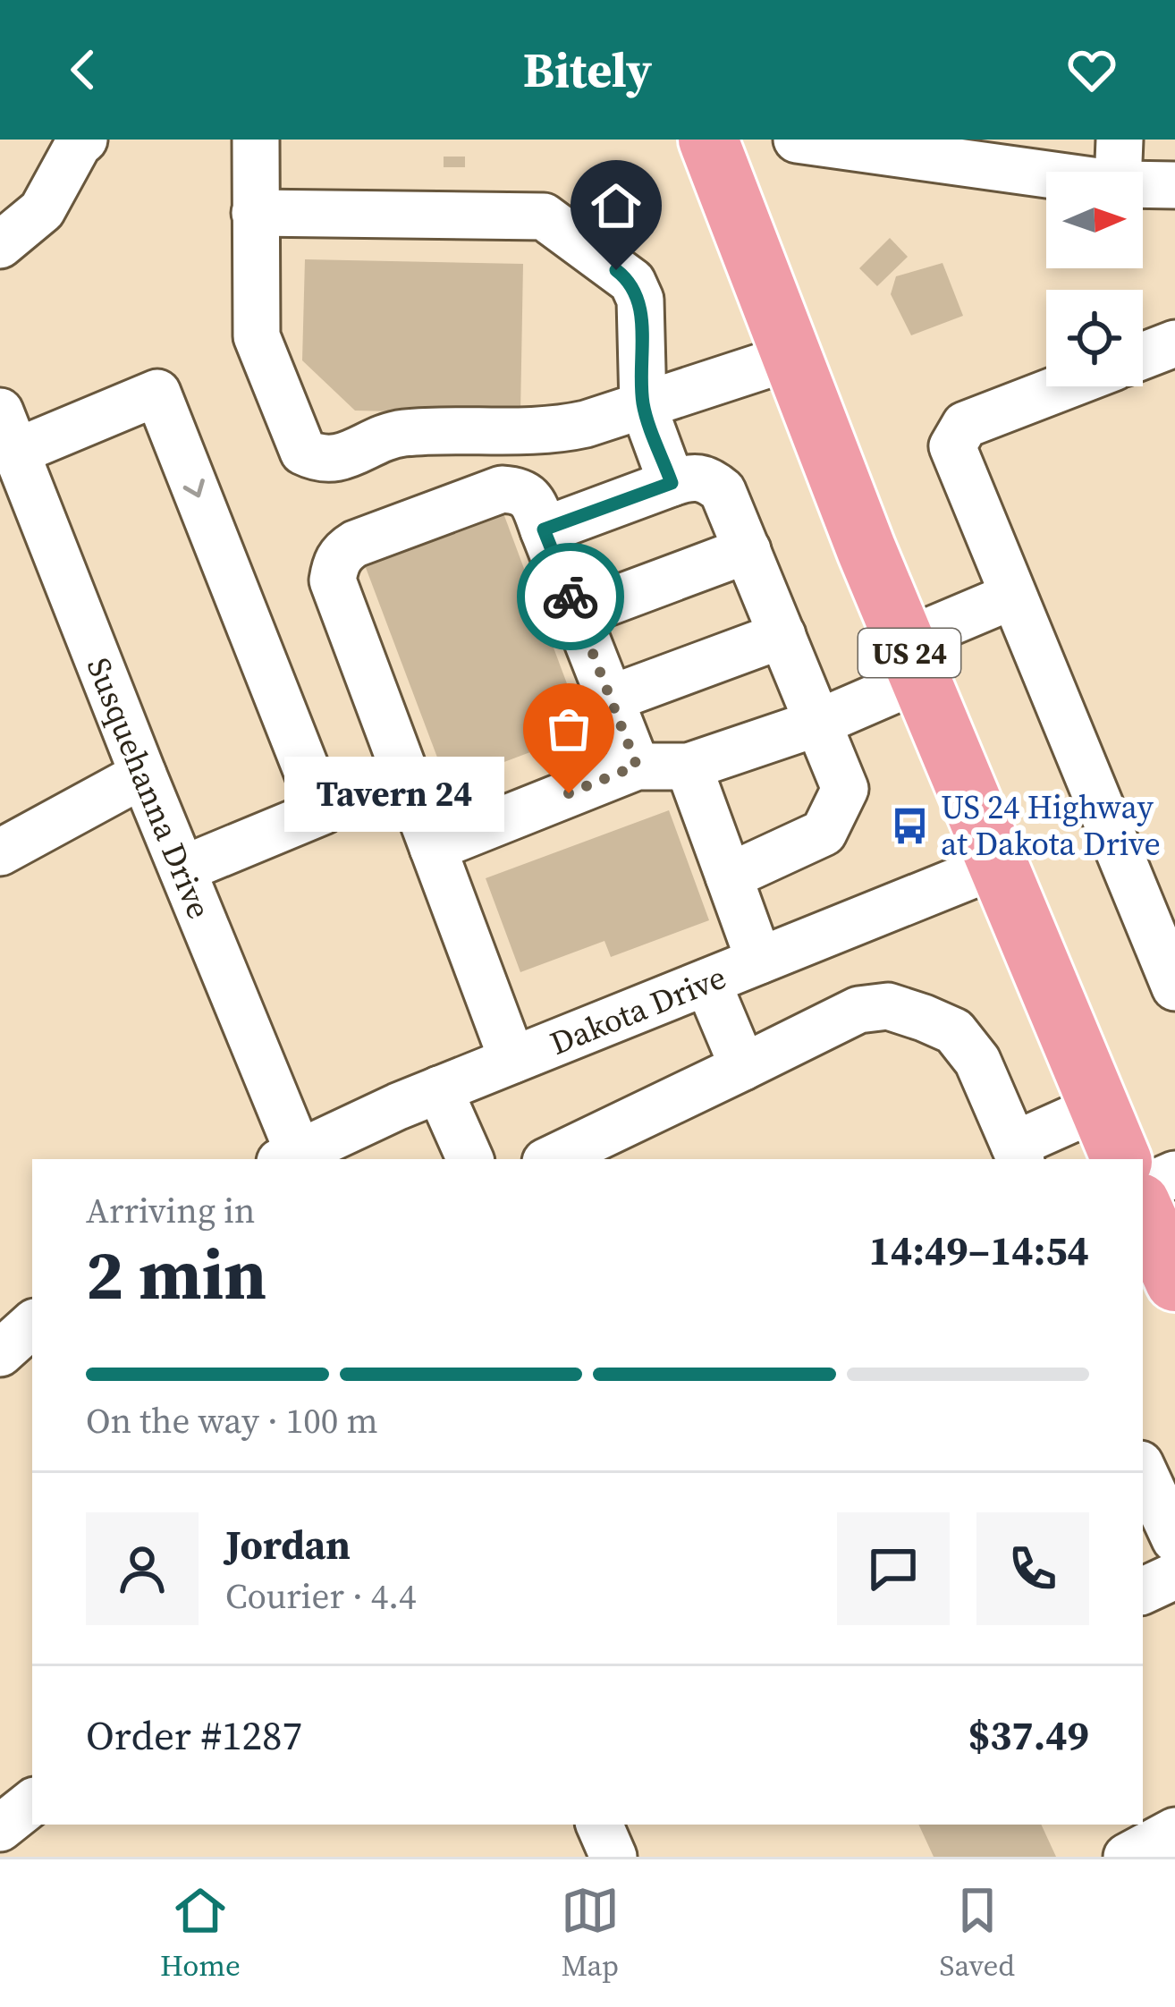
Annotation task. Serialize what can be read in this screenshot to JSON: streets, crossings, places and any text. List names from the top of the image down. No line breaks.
{"streets":{"highway":["US 24"],"street":["Susquehanna Drive","Dakota Drive"]},"crossings":[["US 24","Dakota Drive"],["Susquehanna Drive","Dakota Drive"]],"places":{"other":["Tavern 24"],"bus stop":["US 24 Highway at Dakota Drive"]},"north":"right","page":{"header":"Bitely","bubble":"Tavern 24","heading":["2 min","Arriving in","14:49–14:54"],"panel":["Jordan","Courier · 4.4","Order #1287","$37.49"],"bar":"On the way · 100 m","tabs":["Home","Map","Saved"]}}
